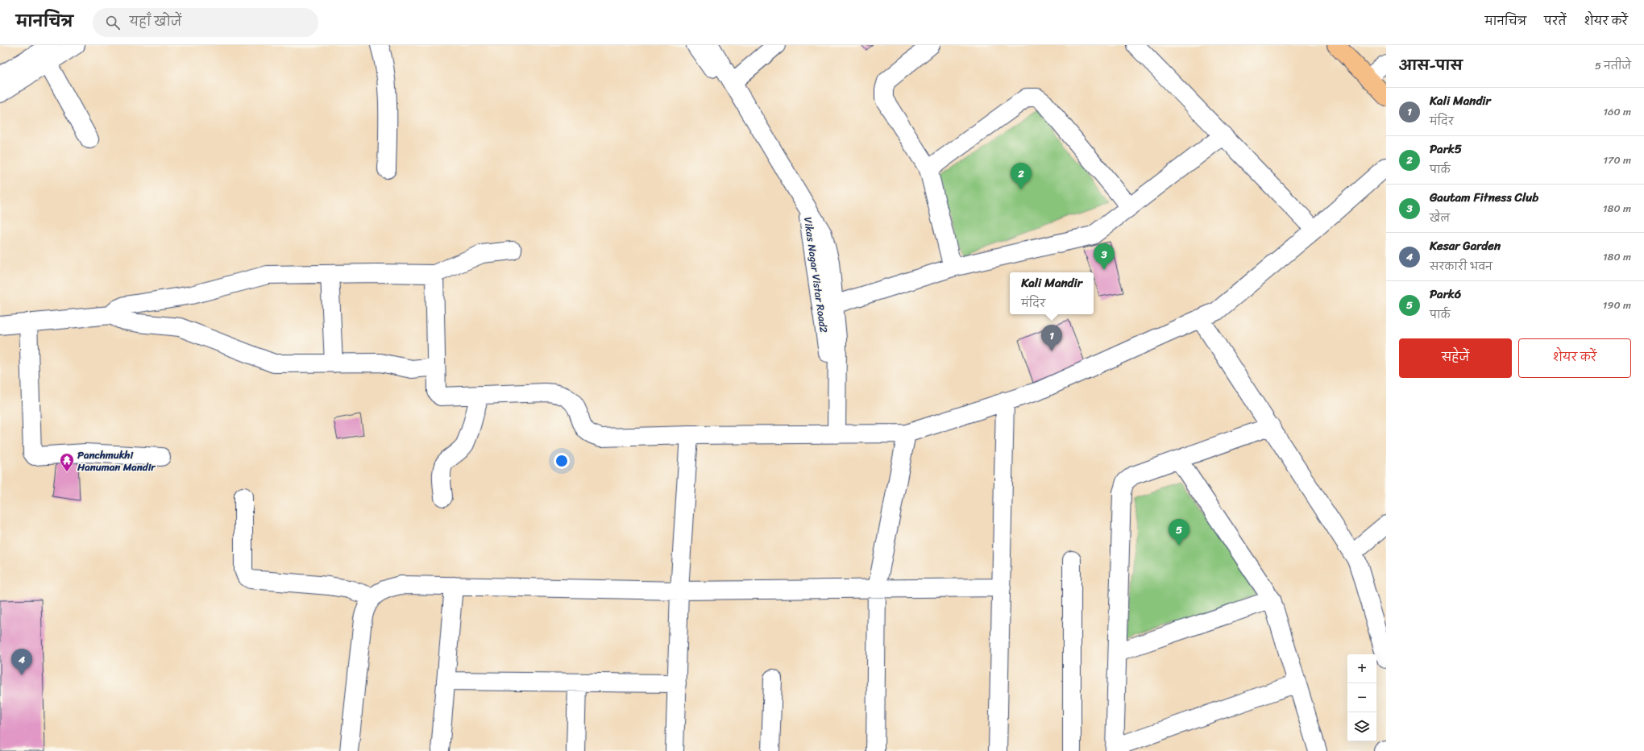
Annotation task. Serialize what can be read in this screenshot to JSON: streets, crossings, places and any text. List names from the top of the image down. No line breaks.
{"streets":{"street":["Vikas Nagar Vistar Road2"]},"places":{"temple":["Panchmukhi Hanuman Mandir"]},"page":{"header":"मानचित्र","search":"यहाँ खोजें","nav":["मानचित्र","परतें","शेयर करें"],"heading":["आस-पास","5 नतीजे"],"list":[{"mark":"1","name":"Kali Mandir","note":"मंदिर","value":"160 m"},{"mark":"2","name":"Park5","note":"पार्क","value":"170 m"},{"mark":"3","name":"Gautam Fitness Club","note":"खेल","value":"180 m"},{"mark":"4","name":"Kesar Garden","note":"सरकारी भवन","value":"180 m"},{"mark":"5","name":"Park6","note":"पार्क","value":"190 m"}],"pins":["2","3","1","5","4"],"popup":["Kali Mandir","मंदिर"],"buttons":["सहेजें","शेयर करें"],"map_buttons":["+","−"]}}
